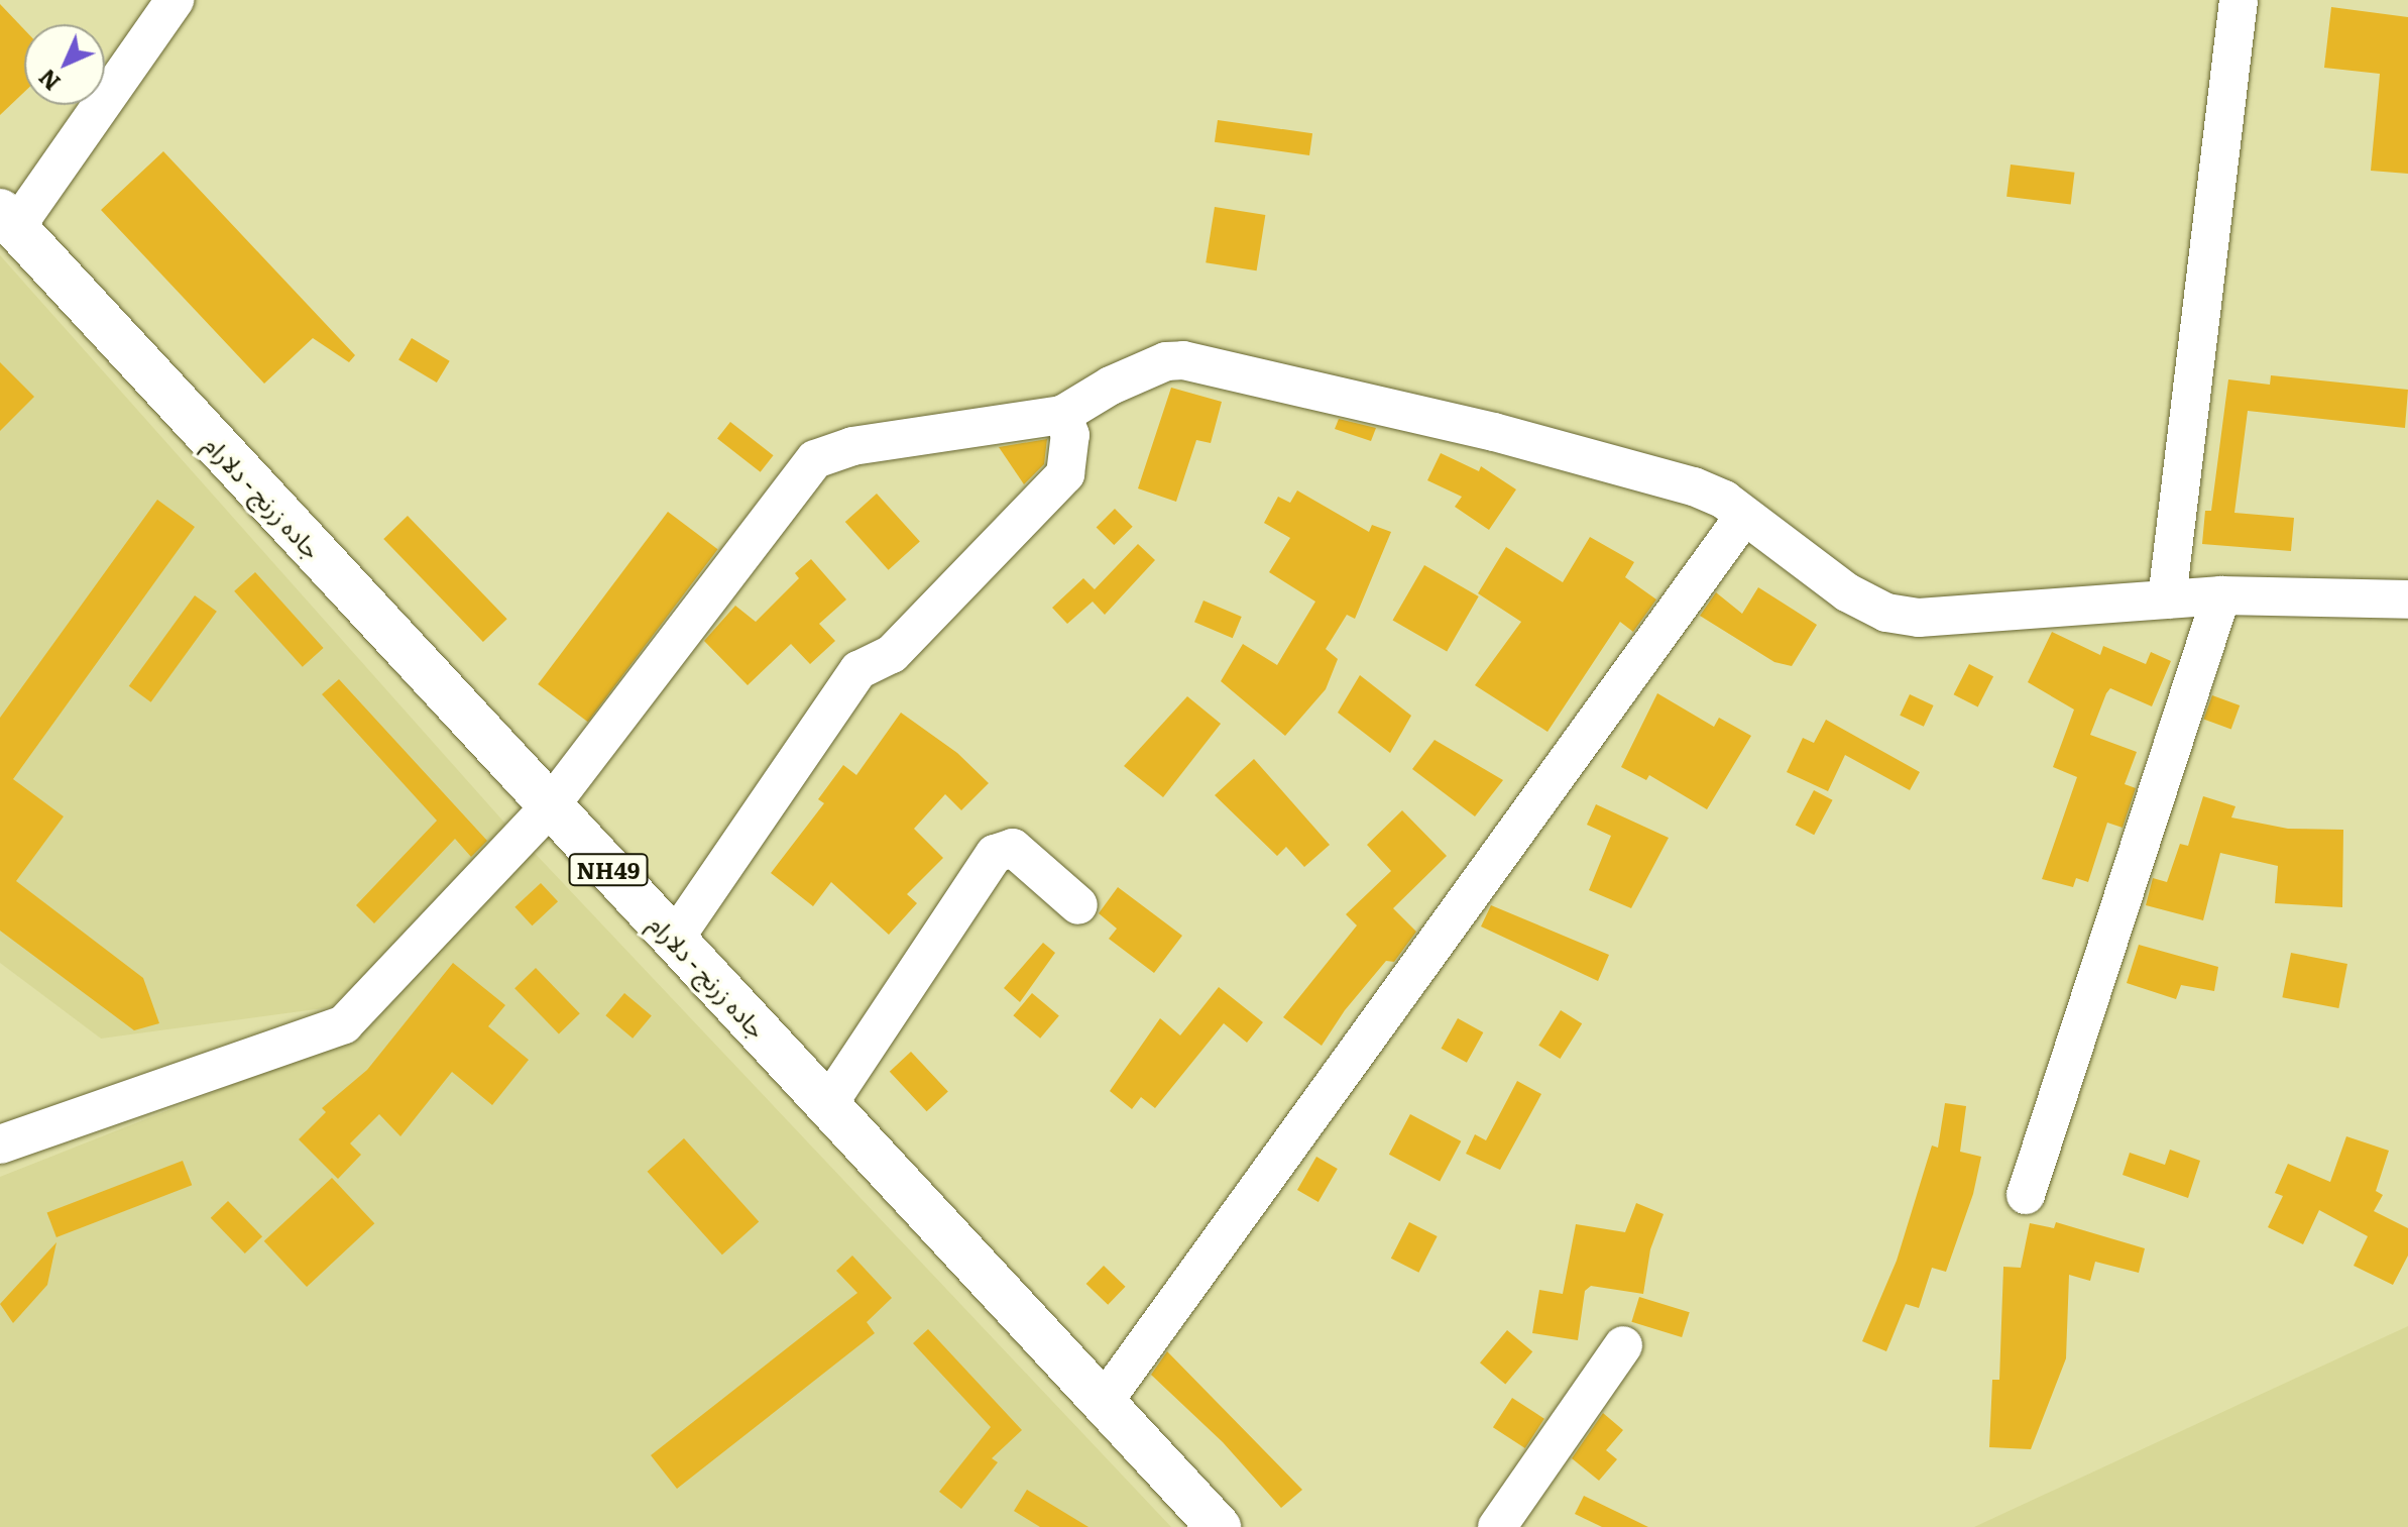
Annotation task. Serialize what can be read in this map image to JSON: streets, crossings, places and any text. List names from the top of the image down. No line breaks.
{"streets":{"highway":["جاده زرنج - دلارام","NH49"]},"north":"bottom left"}
